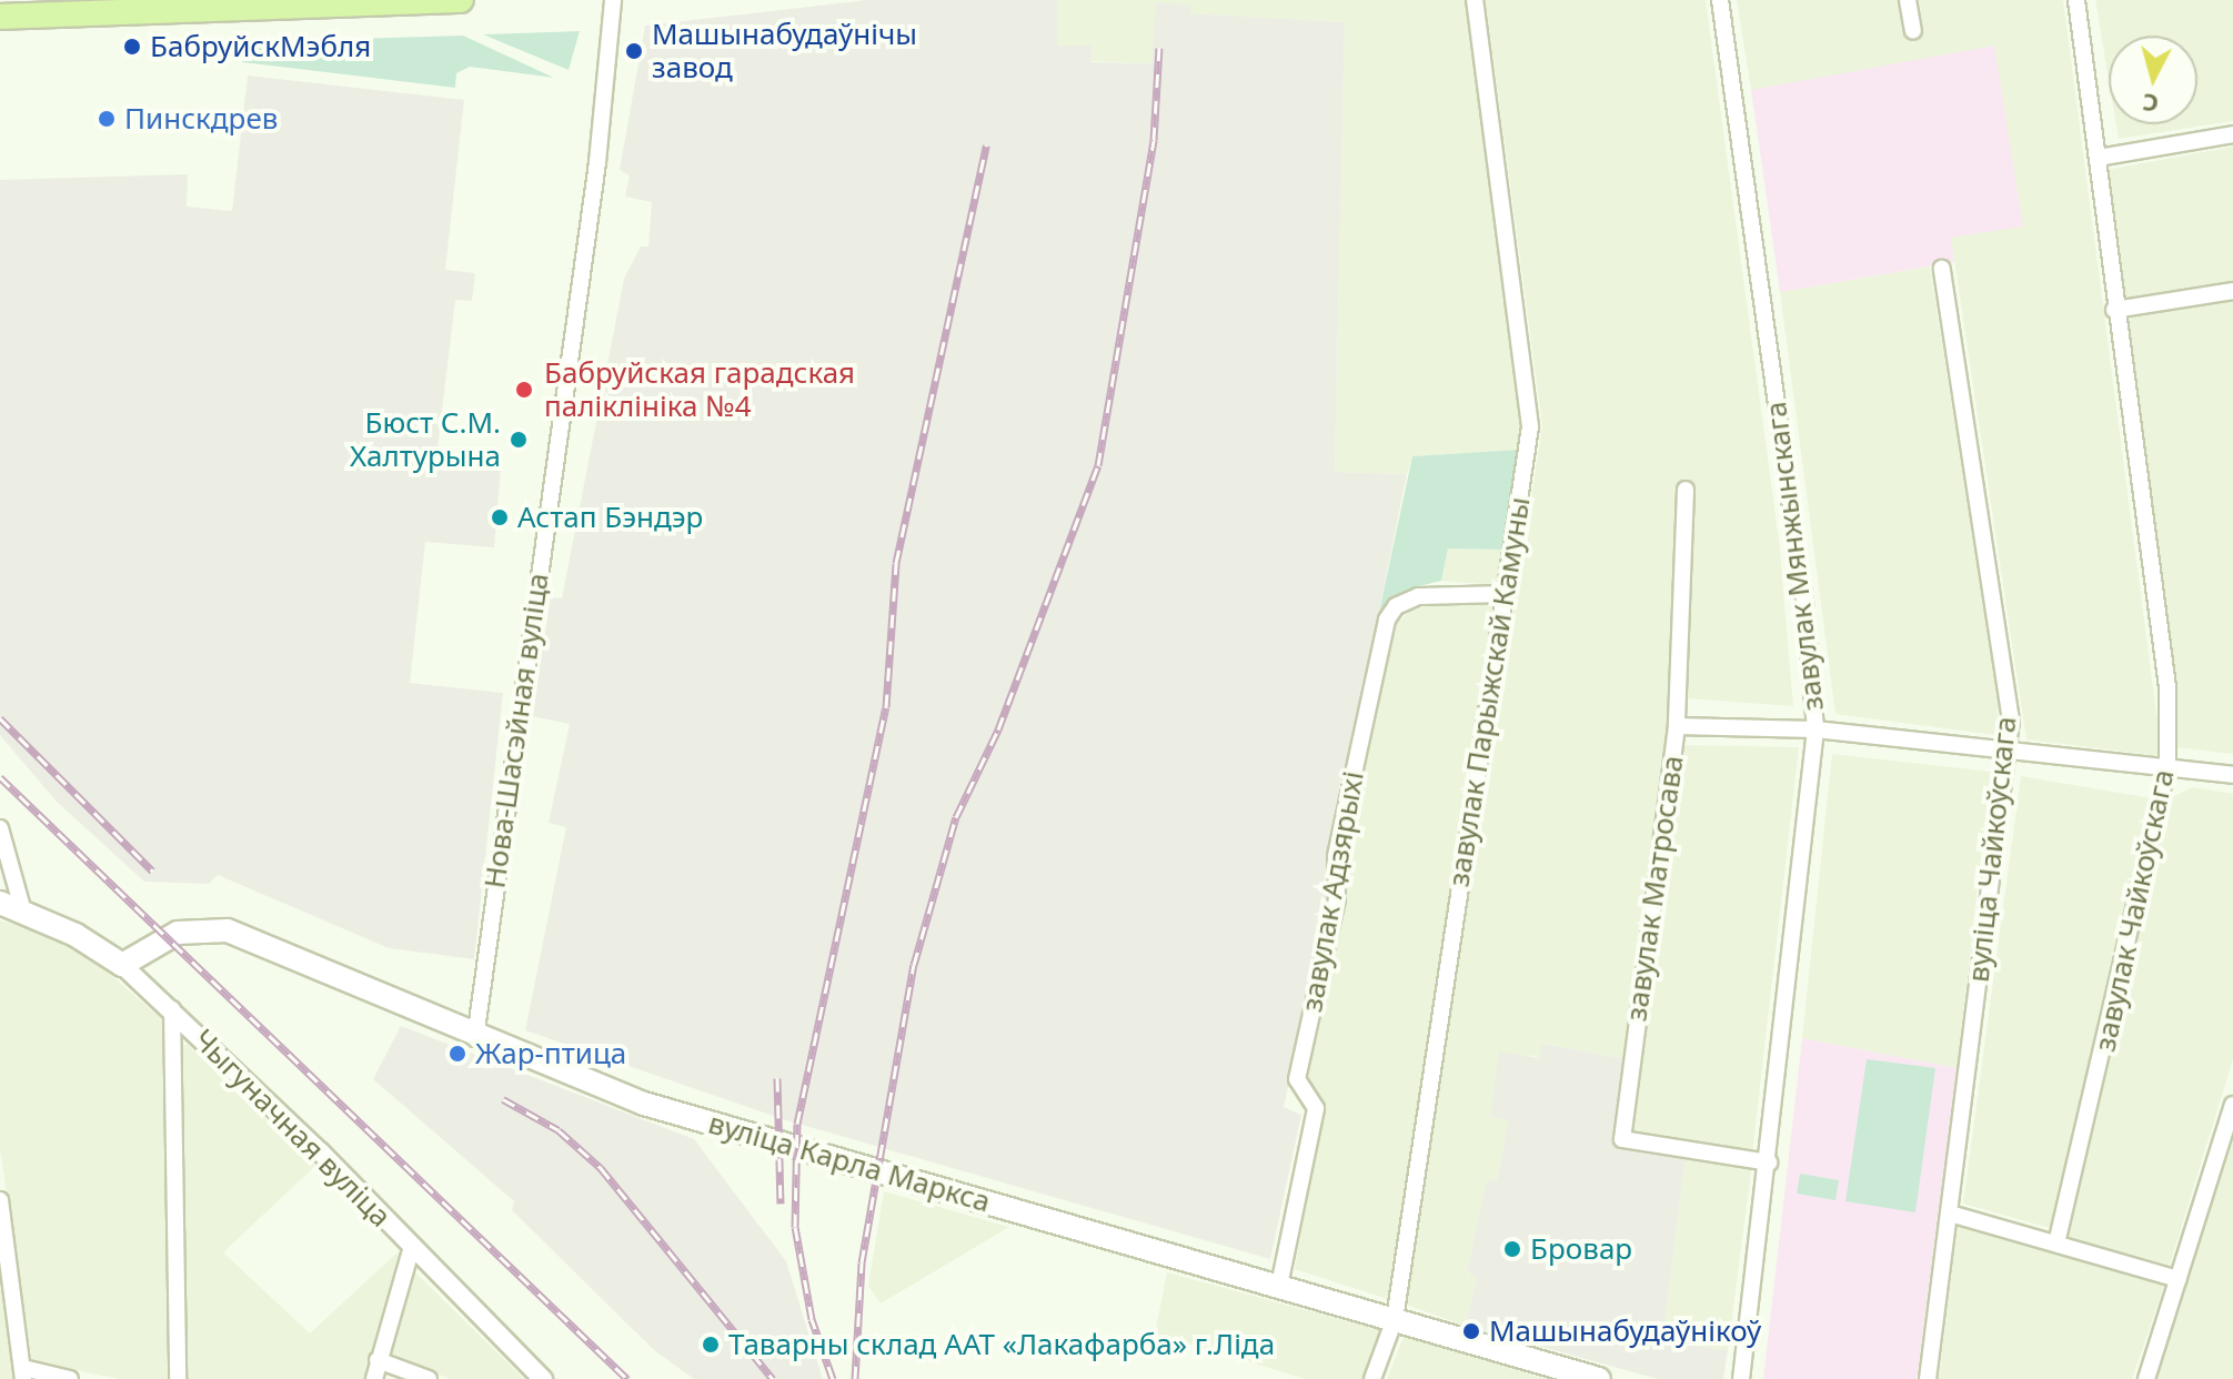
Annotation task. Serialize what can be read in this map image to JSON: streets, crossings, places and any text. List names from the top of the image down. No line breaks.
{"streets":{"main road":["вуліца Карла Маркса"],"street":["завулак Мянжынскага","завулак Парыжскай Камуны","Нова-Шасэйная вуліца","вуліца Чайкоўскага","завулак Матросава","завулак Адзярыхі","завулак Чайкоўскага","Чыгуначная вуліца"]},"crossings":[["завулак Мянжынскага","завулак Матросава"],["завулак Парыжскай Камуны","завулак Адзярыхі"],["завулак Парыжскай Камуны","вуліца Карла Маркса"],["Нова-Шасэйная вуліца","вуліца Карла Маркса"],["завулак Адзярыхі","вуліца Карла Маркса"]],"places":["БабруйскМэбля","Машынабудаўнічы завод","Пинскдрев","Бабруйская гарадская паліклініка №4","Бюст С.М. Халтурына","Астап Бэндэр","Жар-птица","Бровар","Машынабудаўнікоў","Таварны склад ААТ «Лакафарба» г.Ліда"],"north":"bottom"}
